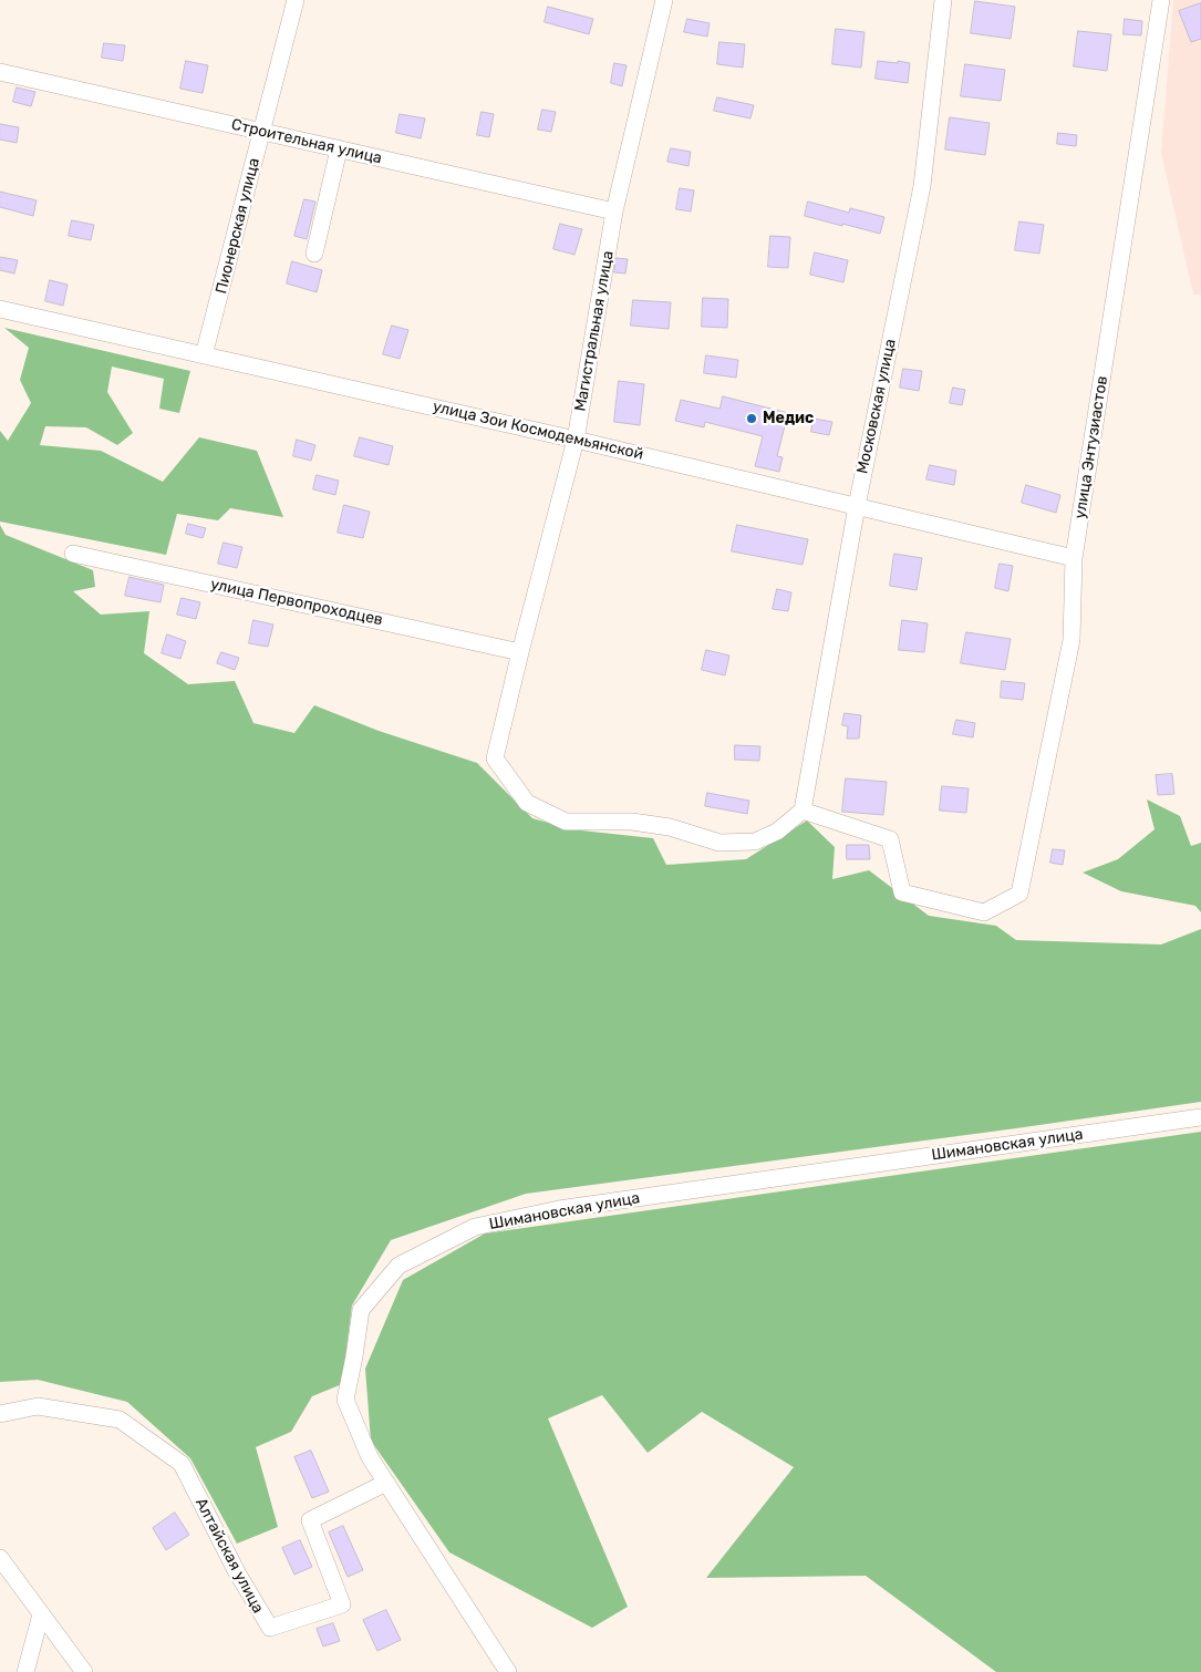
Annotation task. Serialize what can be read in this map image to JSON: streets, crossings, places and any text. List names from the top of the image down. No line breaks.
{"streets":{"street":["Строительная улица","Пионерская улица","Магистральная улица","Московская улица","улица Зои Космодемьянской","улица Энтузиастов","улица Первопроходцев","Шимановская улица","Алтайская улица"]},"crossings":[["Строительная улица","Пионерская улица"],["Строительная улица","Магистральная улица"],["Пионерская улица","улица Зои Космодемьянской"],["Магистральная улица","Московская улица"],["Магистральная улица","улица Зои Космодемьянской"],["Магистральная улица","улица Энтузиастов"],["Магистральная улица","улица Первопроходцев"],["Московская улица","улица Зои Космодемьянской"],["Московская улица","улица Энтузиастов"],["улица Зои Космодемьянской","улица Энтузиастов"],["Шимановская улица","Алтайская улица"]],"places":["Медис"]}
